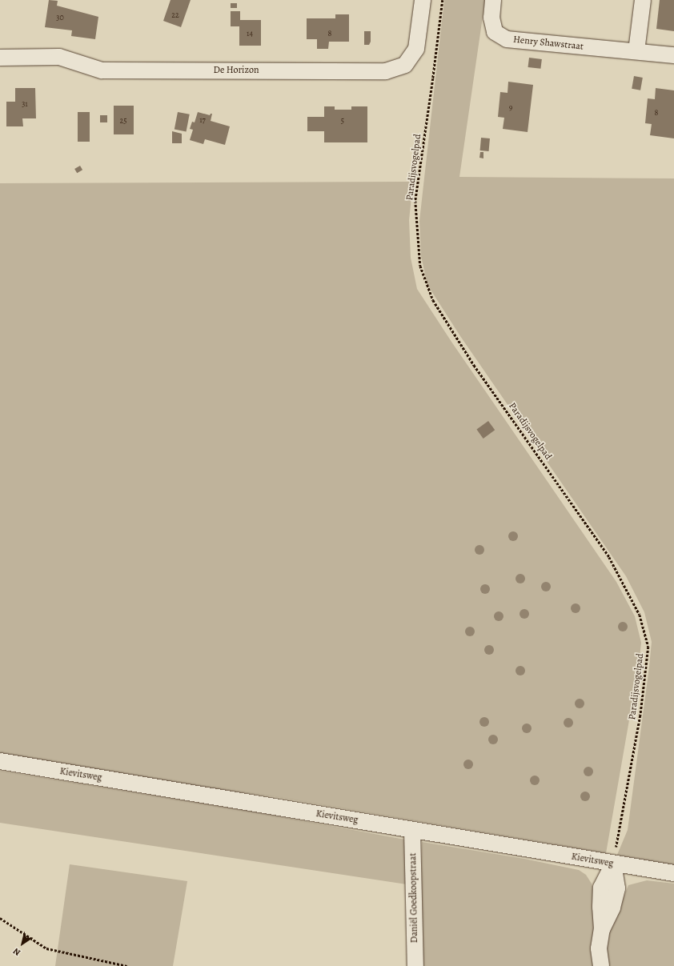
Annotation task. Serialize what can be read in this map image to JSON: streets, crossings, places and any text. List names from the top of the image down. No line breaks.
{"streets":{"street":["Henry Shawstraat","De Horizon","Kievitsweg","Daniël Goedkoopstraat"],"path":["Paradijsvogelpad"]},"crossings":[["Paradijsvogelpad","Kievitsweg"],["Kievitsweg","Daniël Goedkoopstraat"]],"house_numbers":["22","30","14","8","31","9","8","17","25","5"],"north":"bottom left"}
